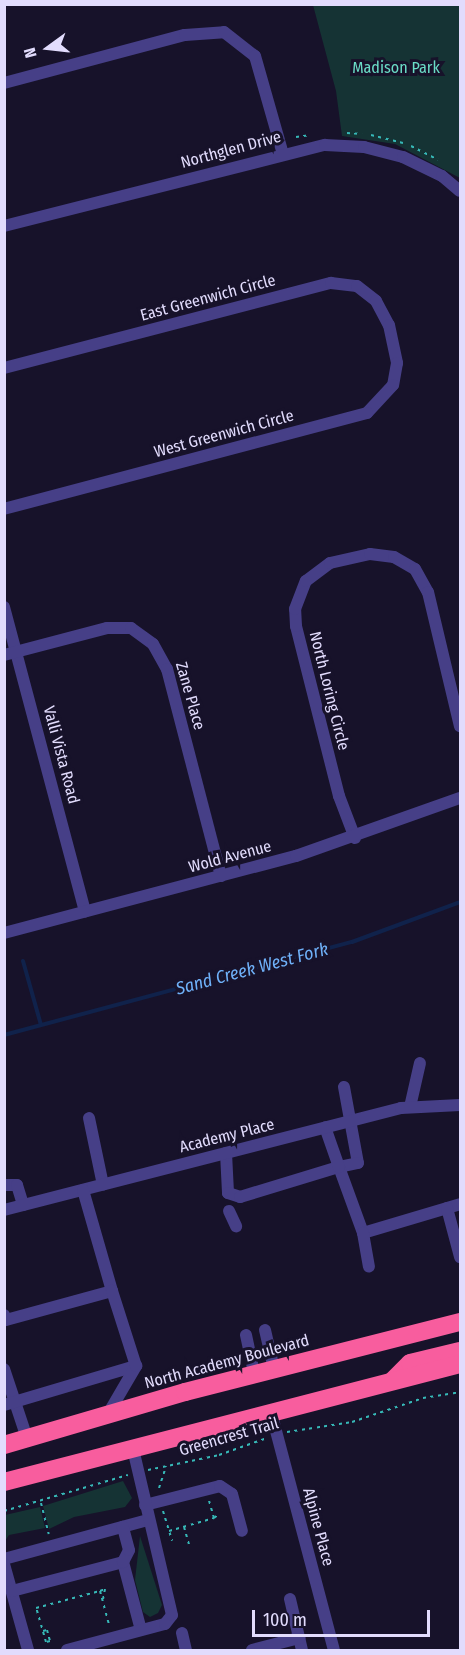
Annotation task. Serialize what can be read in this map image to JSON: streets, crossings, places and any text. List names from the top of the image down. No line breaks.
{"streets":{"highway":["North Academy Boulevard"],"street":["Northglen Drive","East Greenwich Circle","West Greenwich Circle","North Loring Circle","Zane Place","Valli Vista Road","Wold Avenue","Academy Place","Alpine Place"],"path":["Greencrest Trail"]},"crossings":[["East Greenwich Circle","West Greenwich Circle"],["North Loring Circle","Wold Avenue"],["Zane Place","Valli Vista Road"],["Zane Place","Wold Avenue"],["Valli Vista Road","Wold Avenue"],["Greencrest Trail","Alpine Place"]],"water":["Sand Creek West Fork"],"parks":["Madison Park"],"scale_bar":"100 m","north":"left"}
